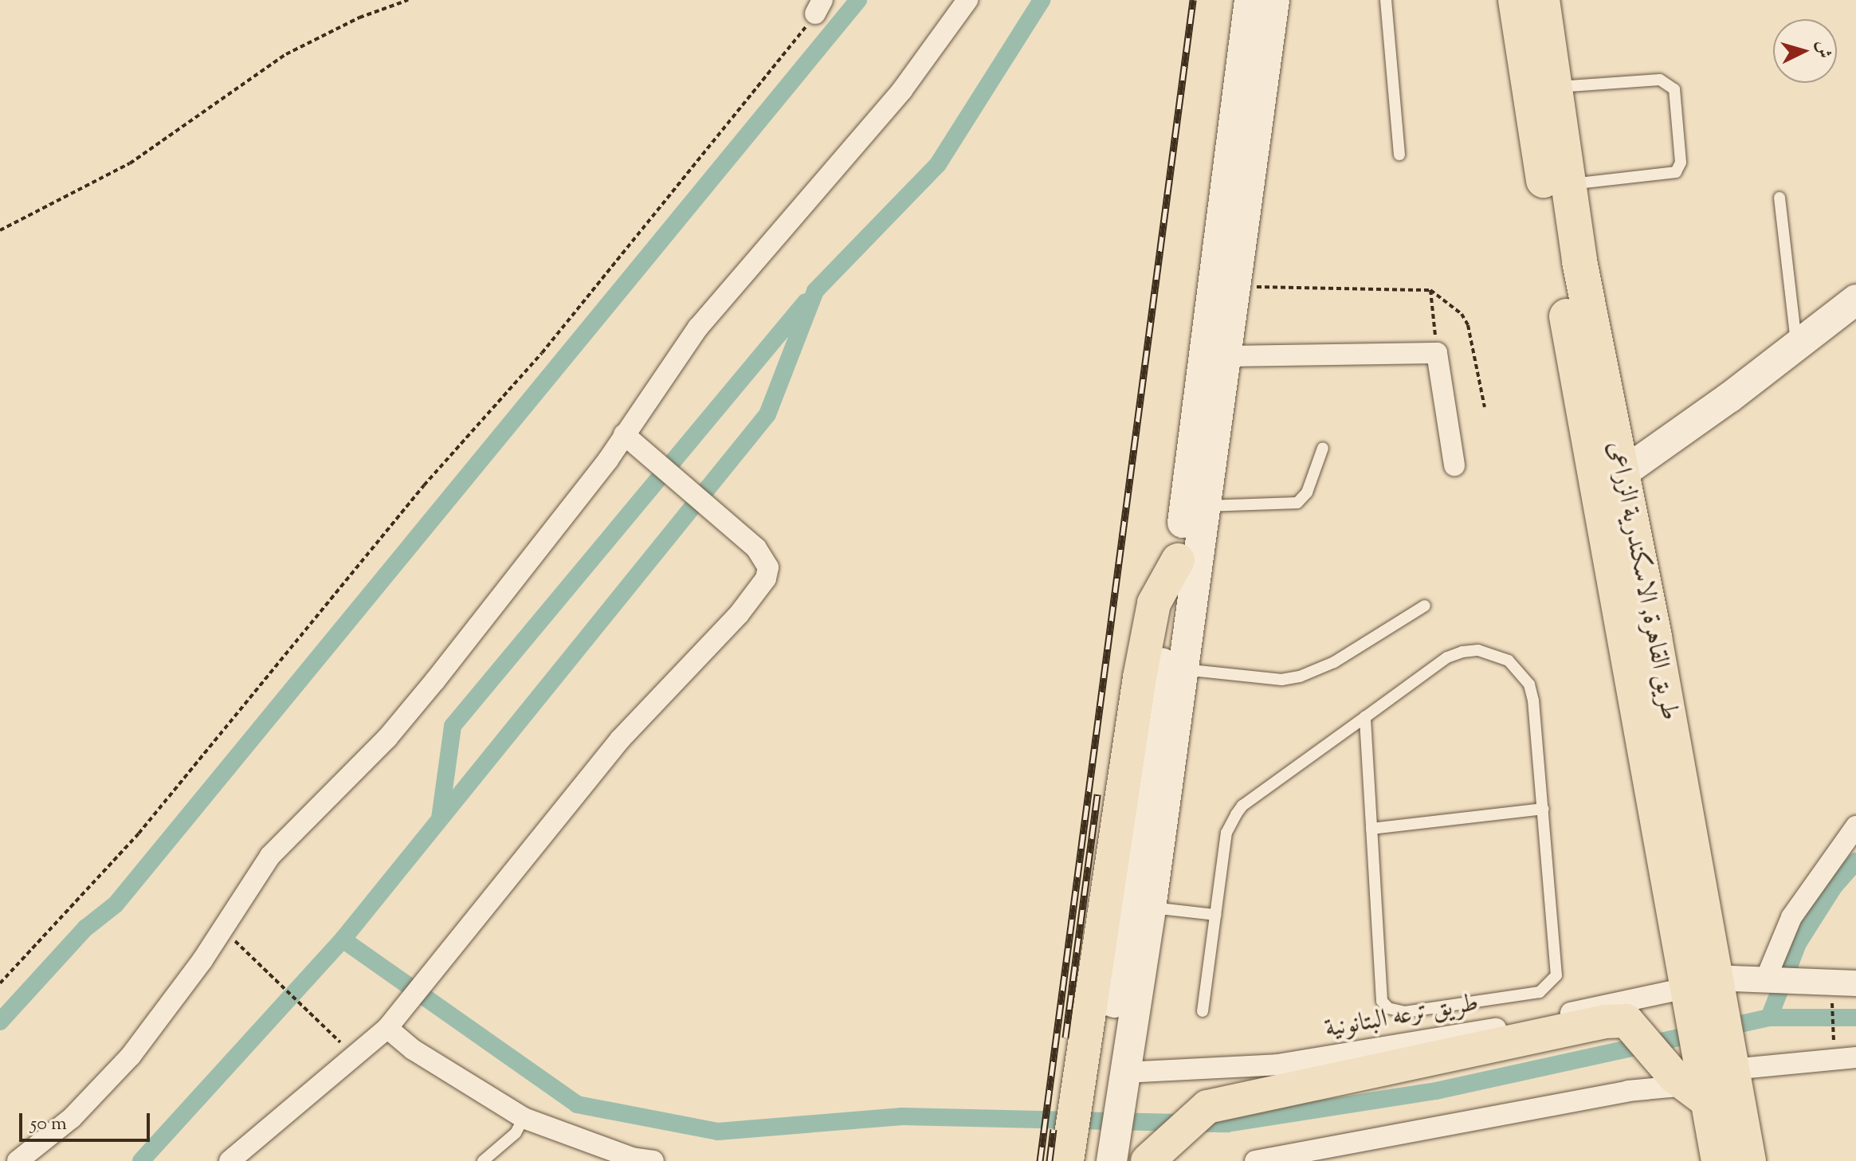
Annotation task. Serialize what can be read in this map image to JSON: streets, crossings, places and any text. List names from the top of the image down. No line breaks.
{"streets":{"highway":["طريق القاهرة, الاسكندرية الزراعى"],"street":["طريق ترعه البتانونية"]},"crossings":[["طريق القاهرة, الاسكندرية الزراعى","طريق ترعه البتانونية"]],"scale_bar":"50 m","north":"right"}
